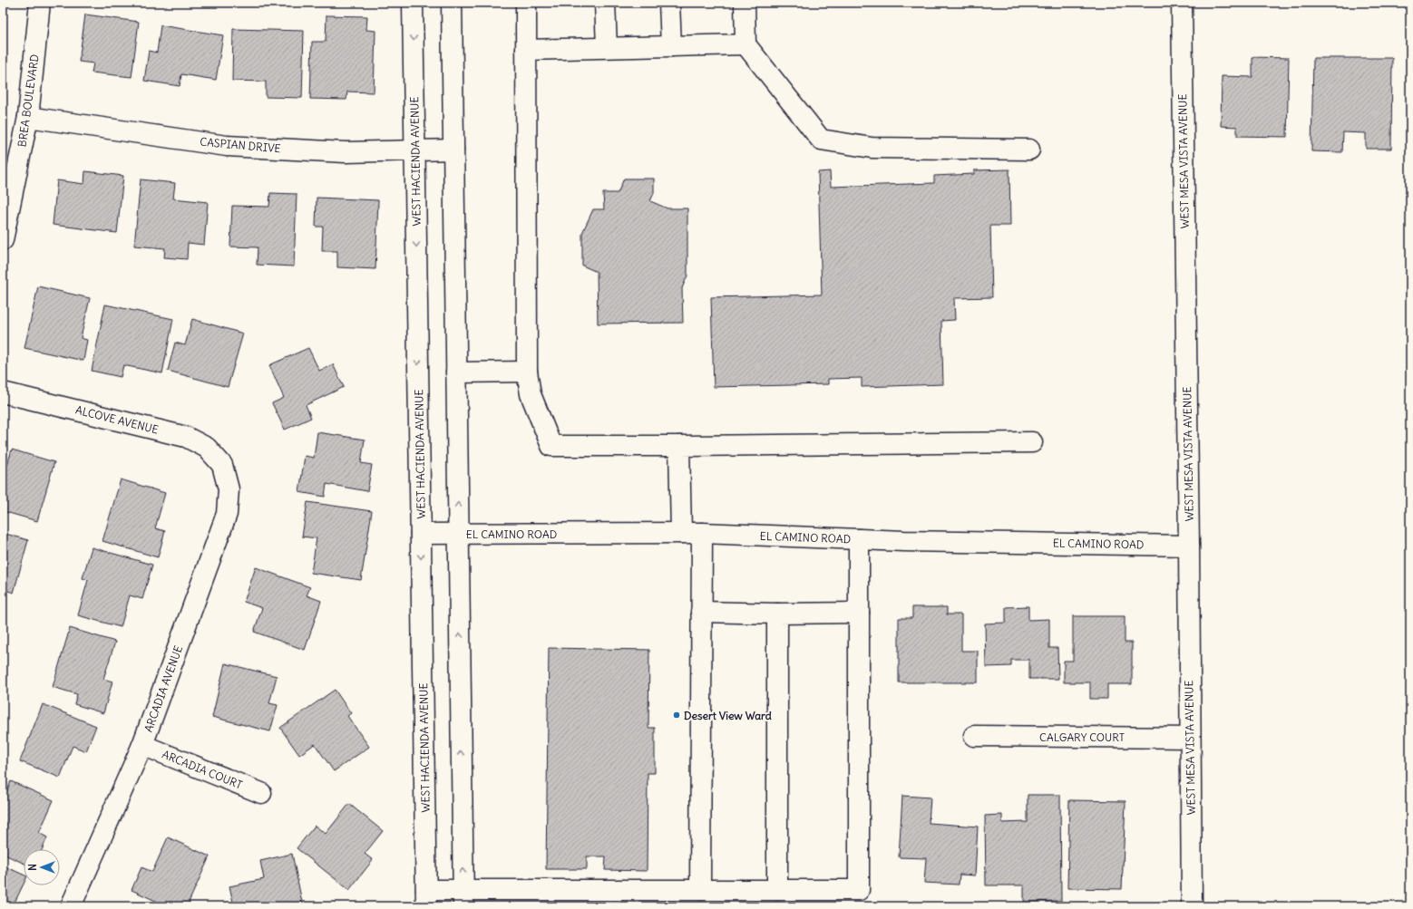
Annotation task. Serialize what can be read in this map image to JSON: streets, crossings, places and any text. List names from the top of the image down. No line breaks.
{"streets":{"street":["BREA BOULEVARD","CASPIAN DRIVE","WEST HACIENDA AVENUE","WEST MESA VISTA AVENUE","ALCOVE AVENUE","EL CAMINO ROAD","ARCADIA AVENUE","CALGARY COURT","ARCADIA COURT"]},"crossings":[["BREA BOULEVARD","CASPIAN DRIVE"],["CASPIAN DRIVE","WEST HACIENDA AVENUE"],["WEST HACIENDA AVENUE","EL CAMINO ROAD"],["WEST MESA VISTA AVENUE","EL CAMINO ROAD"],["WEST MESA VISTA AVENUE","CALGARY COURT"],["ALCOVE AVENUE","ARCADIA AVENUE"],["ARCADIA AVENUE","ARCADIA COURT"]],"places":["Desert View Ward"],"north":"left"}
